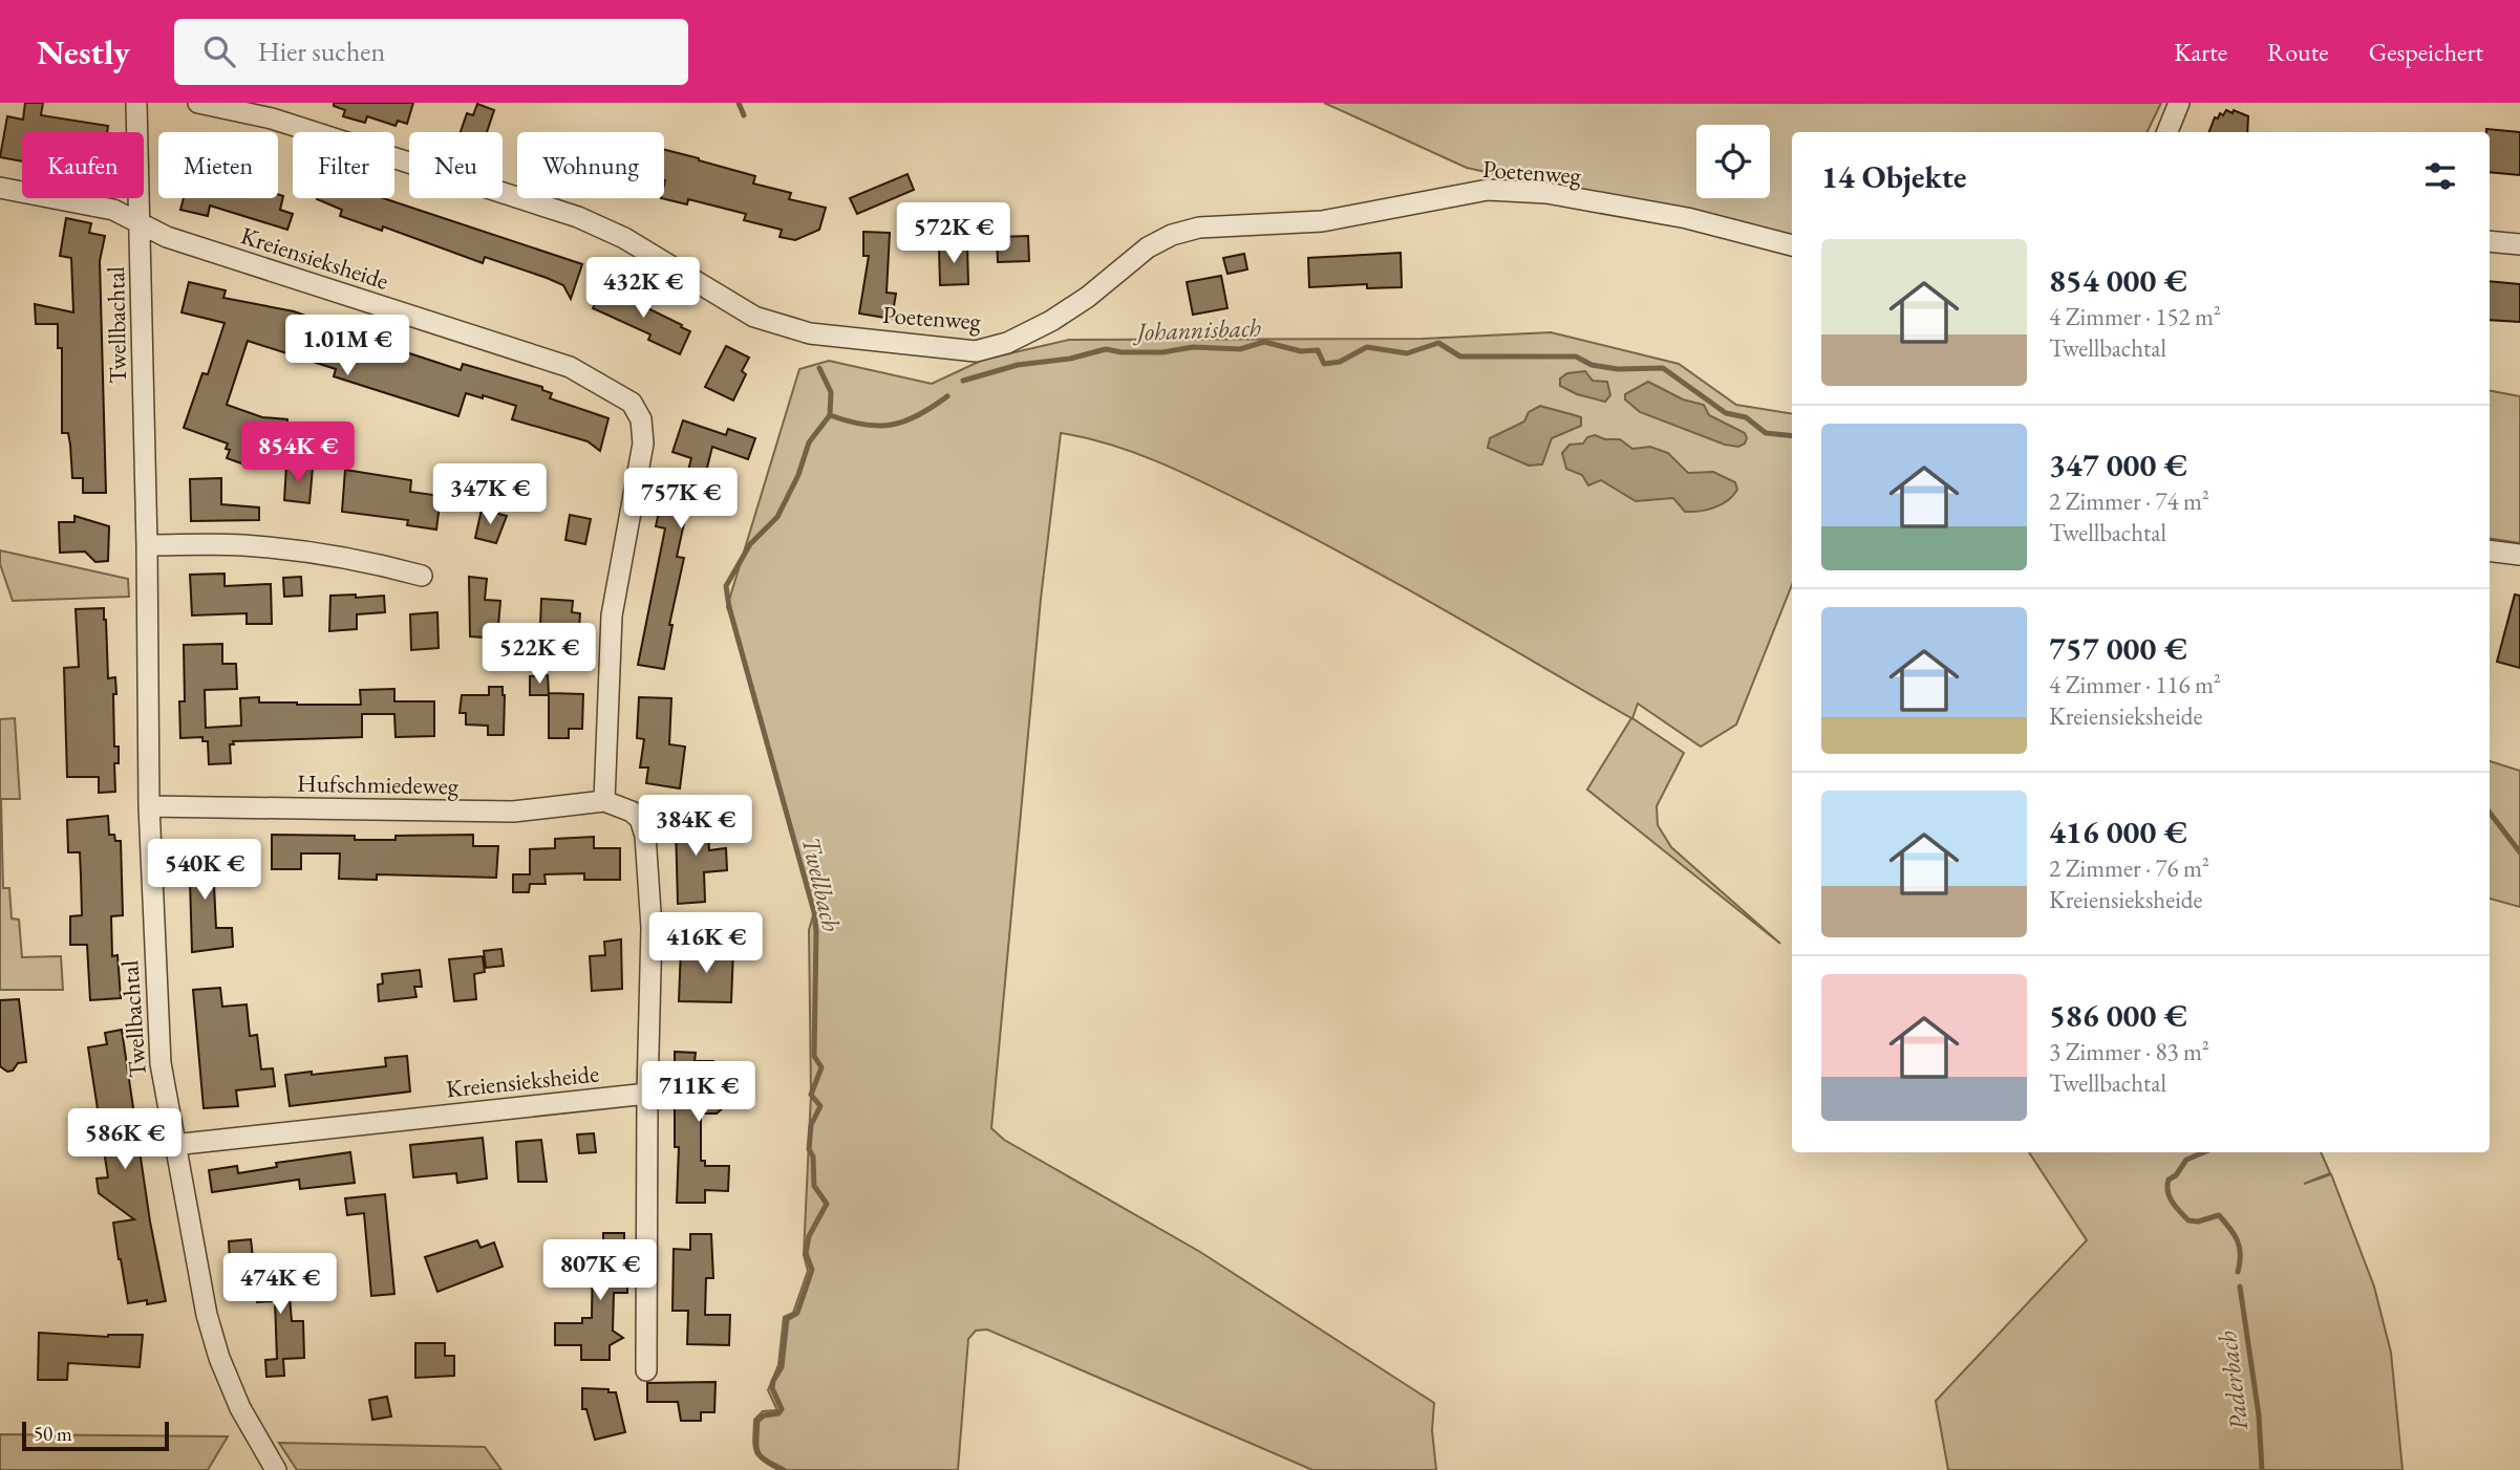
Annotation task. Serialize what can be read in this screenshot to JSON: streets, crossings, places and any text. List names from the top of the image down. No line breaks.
{"streets":{"street":["Poetenweg","Kreiensieksheide","Twellbachtal","Hufschmiedeweg"]},"crossings":[["Kreiensieksheide","Twellbachtal"],["Kreiensieksheide","Hufschmiedeweg"],["Twellbachtal","Hufschmiedeweg"]],"water":["Johannisbach","Twellbach","Paderbach"],"scale_bar":"50 m","page":{"header":"Nestly","search":"Hier suchen","nav":["Karte","Route","Gespeichert"],"chip":["Kaufen","Mieten","Filter","Neu","Wohnung"],"heading":"14 Objekte","price":["572K €","432K €","1.01M €","854K €","347K €","757K €","522K €","384K €","540K €","416K €","711K €","586K €","807K €","474K €"],"list":[{"name":"854 000 €","note":"4 Zimmer · 152 m² · Twellbachtal"},{"name":"347 000 €","note":"2 Zimmer · 74 m² · Twellbachtal"},{"name":"757 000 €","note":"4 Zimmer · 116 m² · Kreiensieksheide"},{"name":"416 000 €","note":"2 Zimmer · 76 m² · Kreiensieksheide"},{"name":"586 000 €","note":"3 Zimmer · 83 m² · Twellbachtal"}],"scale":"50 m"}}
